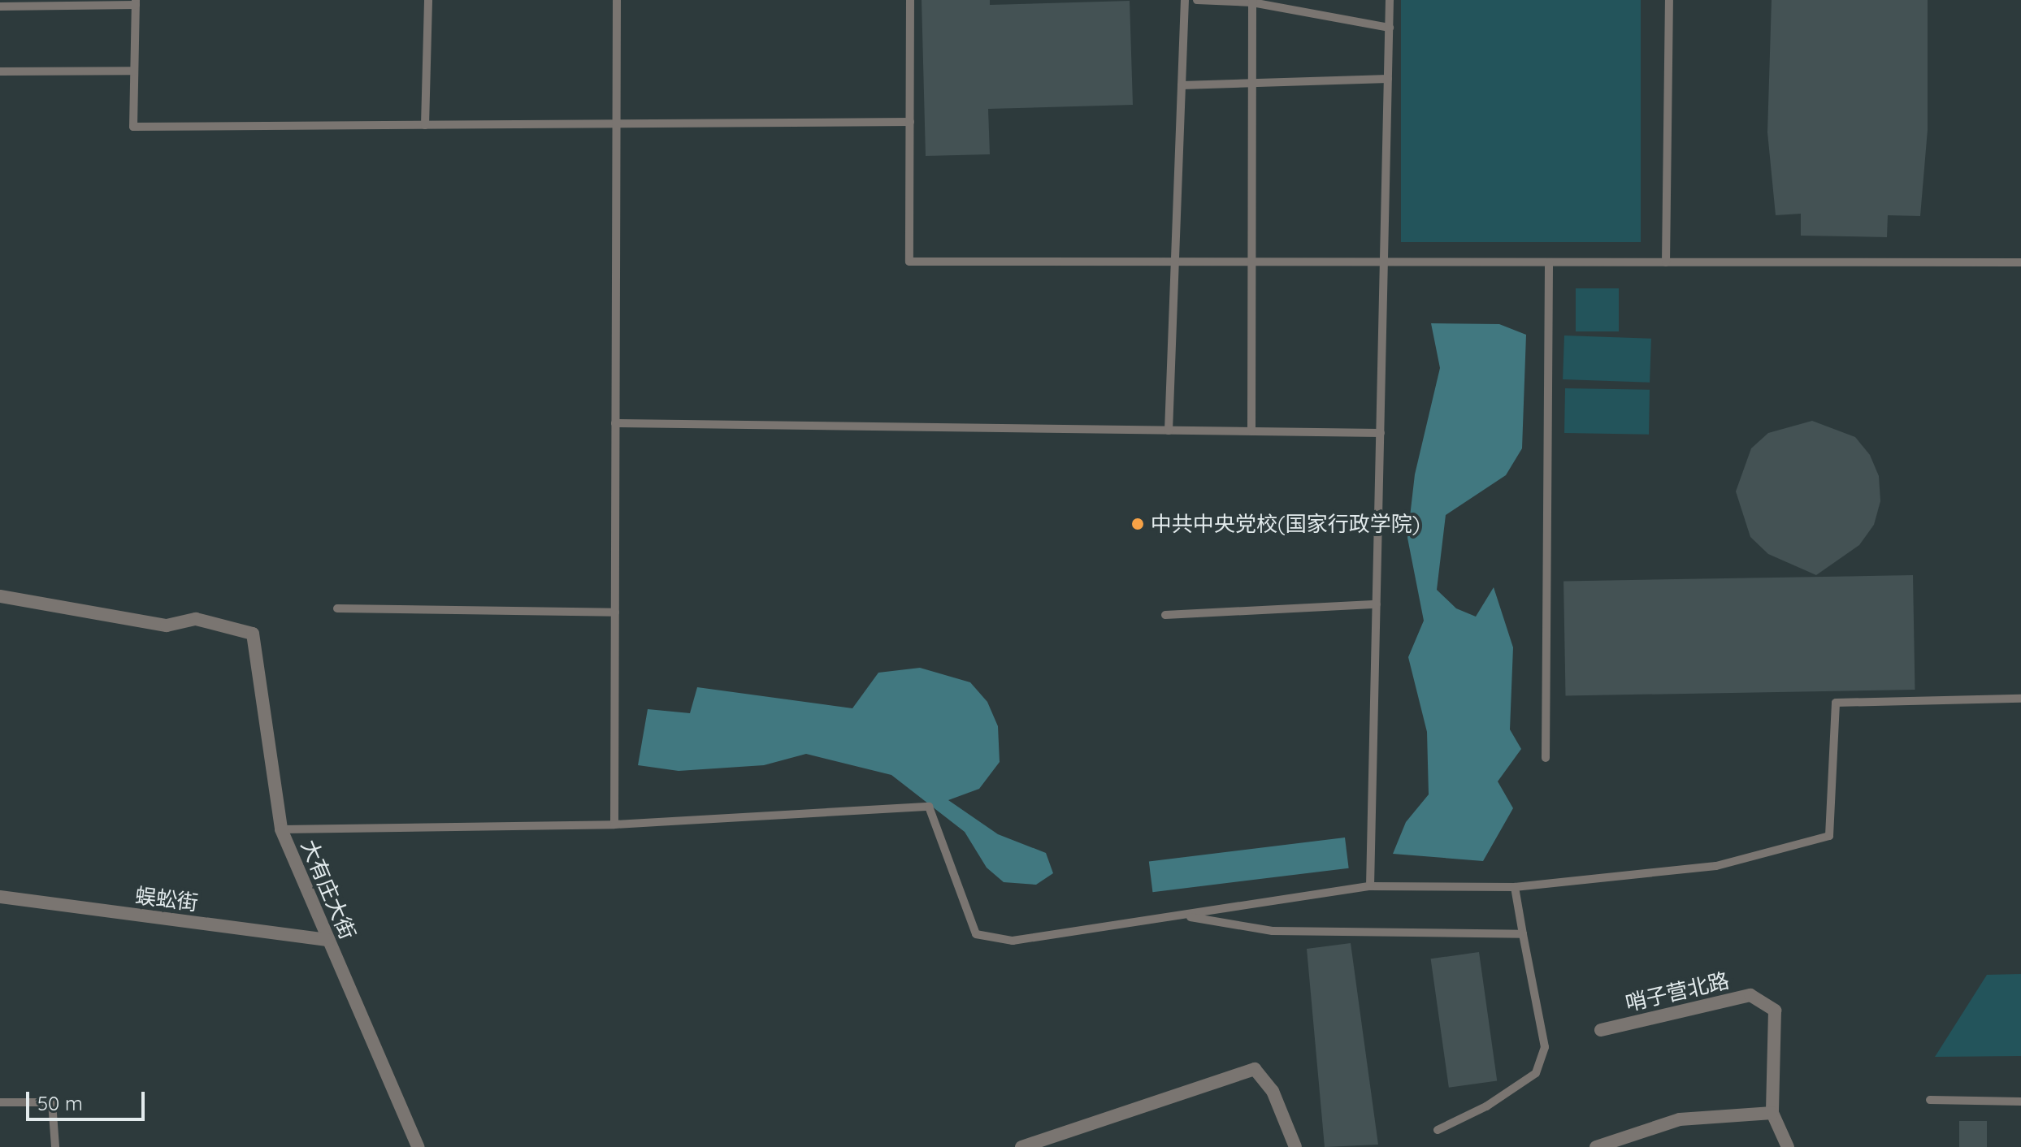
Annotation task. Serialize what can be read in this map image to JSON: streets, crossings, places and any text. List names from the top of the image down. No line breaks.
{"streets":{"street":["大有庄大街","蜈蚣街","哨子营北路"]},"crossings":[["大有庄大街","蜈蚣街"]],"places":["中共中央党校(国家行政学院)"],"scale_bar":"50 m"}
